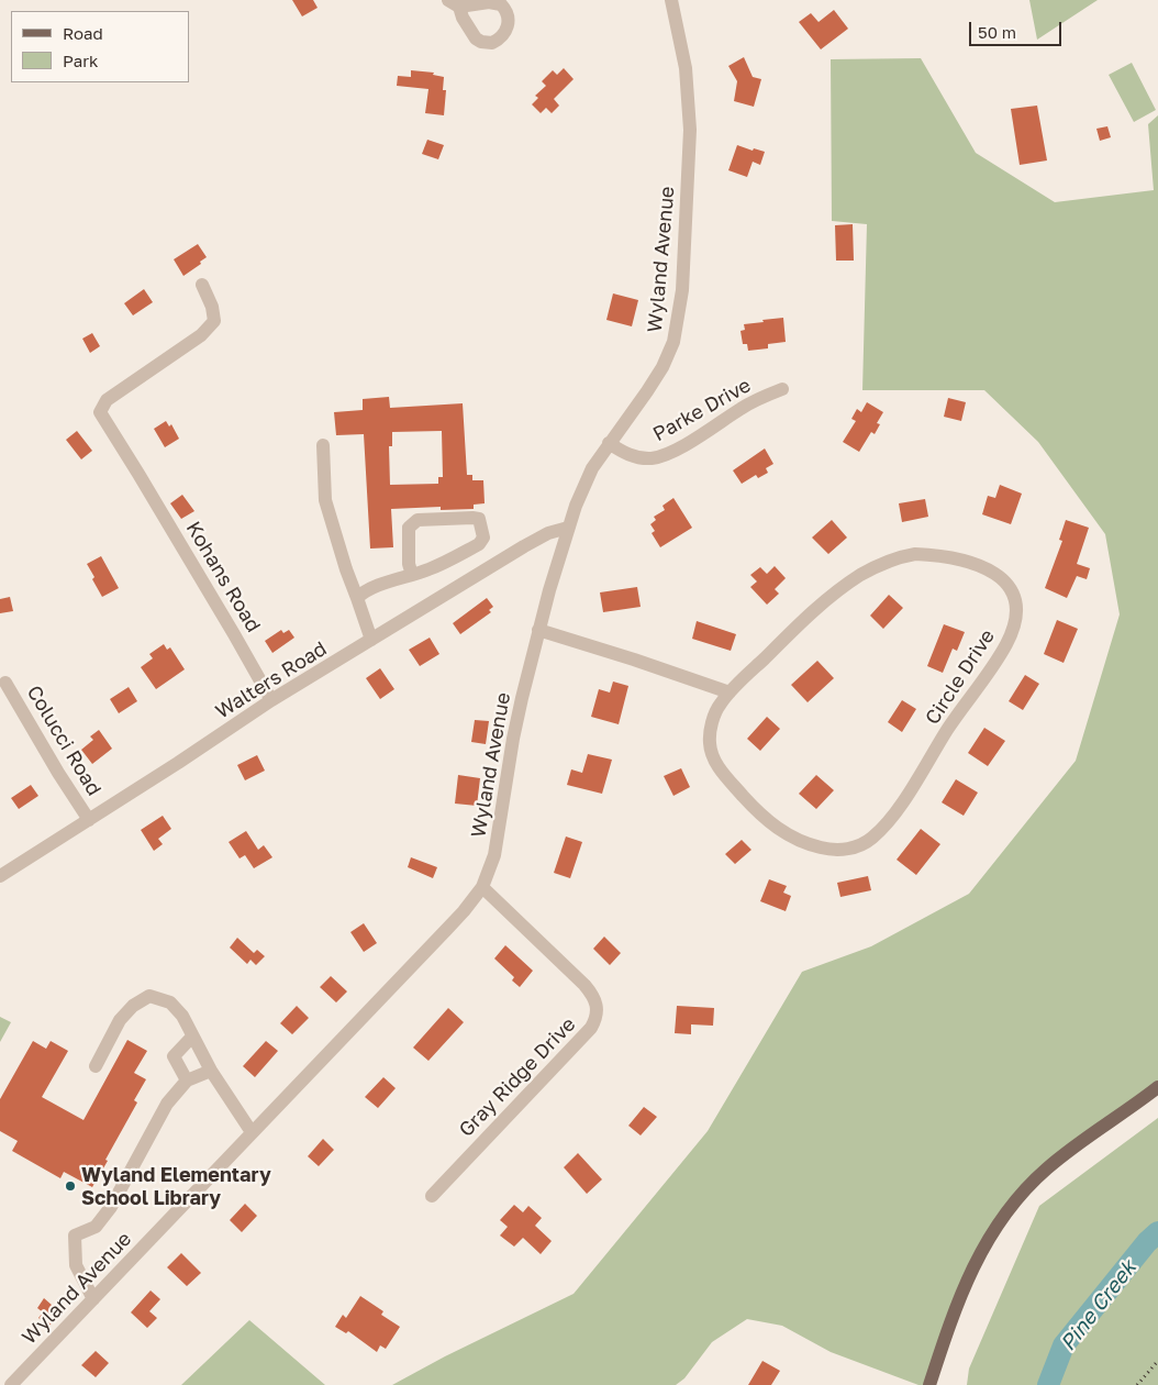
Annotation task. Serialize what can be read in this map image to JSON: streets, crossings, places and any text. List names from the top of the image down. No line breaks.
{"streets":{"street":["Wyland Avenue","Parke Drive","Kohans Road","Circle Drive","Walters Road","Colucci Road","Gray Ridge Drive"]},"crossings":[["Wyland Avenue","Parke Drive"],["Wyland Avenue","Walters Road"],["Wyland Avenue","Gray Ridge Drive"],["Kohans Road","Walters Road"],["Walters Road","Colucci Road"]],"water":["Pine Creek"],"places":["Wyland Elementary School Library"],"legend":["Road","Park"],"scale_bar":"50 m"}
